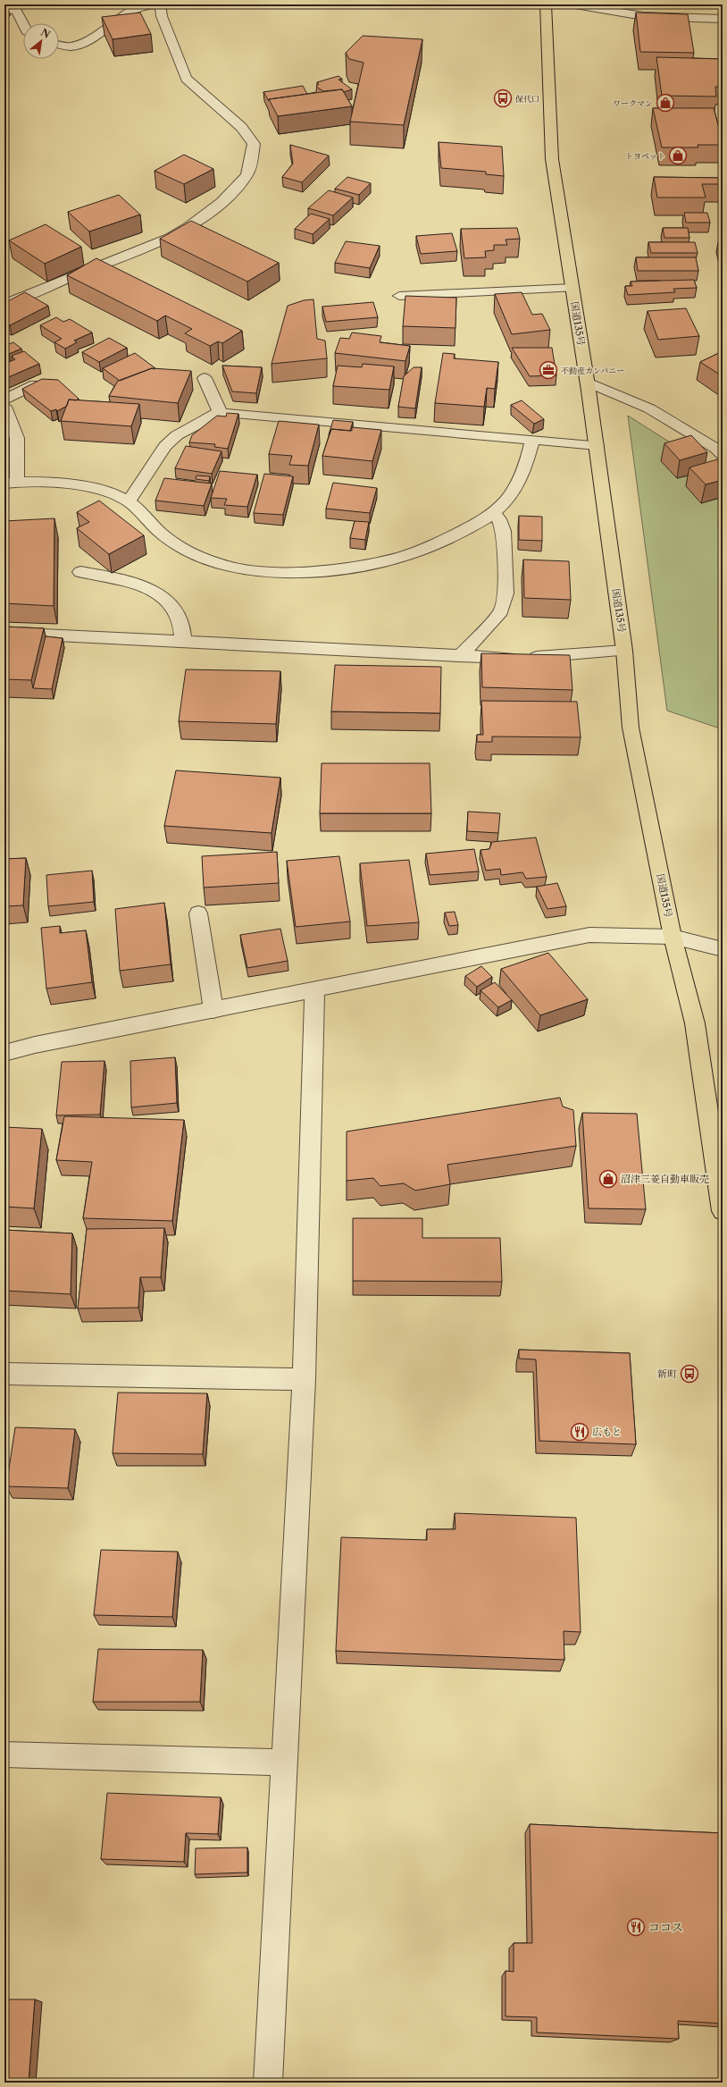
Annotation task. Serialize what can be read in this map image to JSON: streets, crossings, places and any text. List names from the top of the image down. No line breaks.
{"streets":{"highway":["国道135号"]},"places":{"bus stop":["保代口","新町"],"shop":["ワークマン","トヨペット","沼津三菱自動車販売"],"office":["不動産カンパニー"],"restaurant":["広もと","ココス"]},"north":"top right"}
